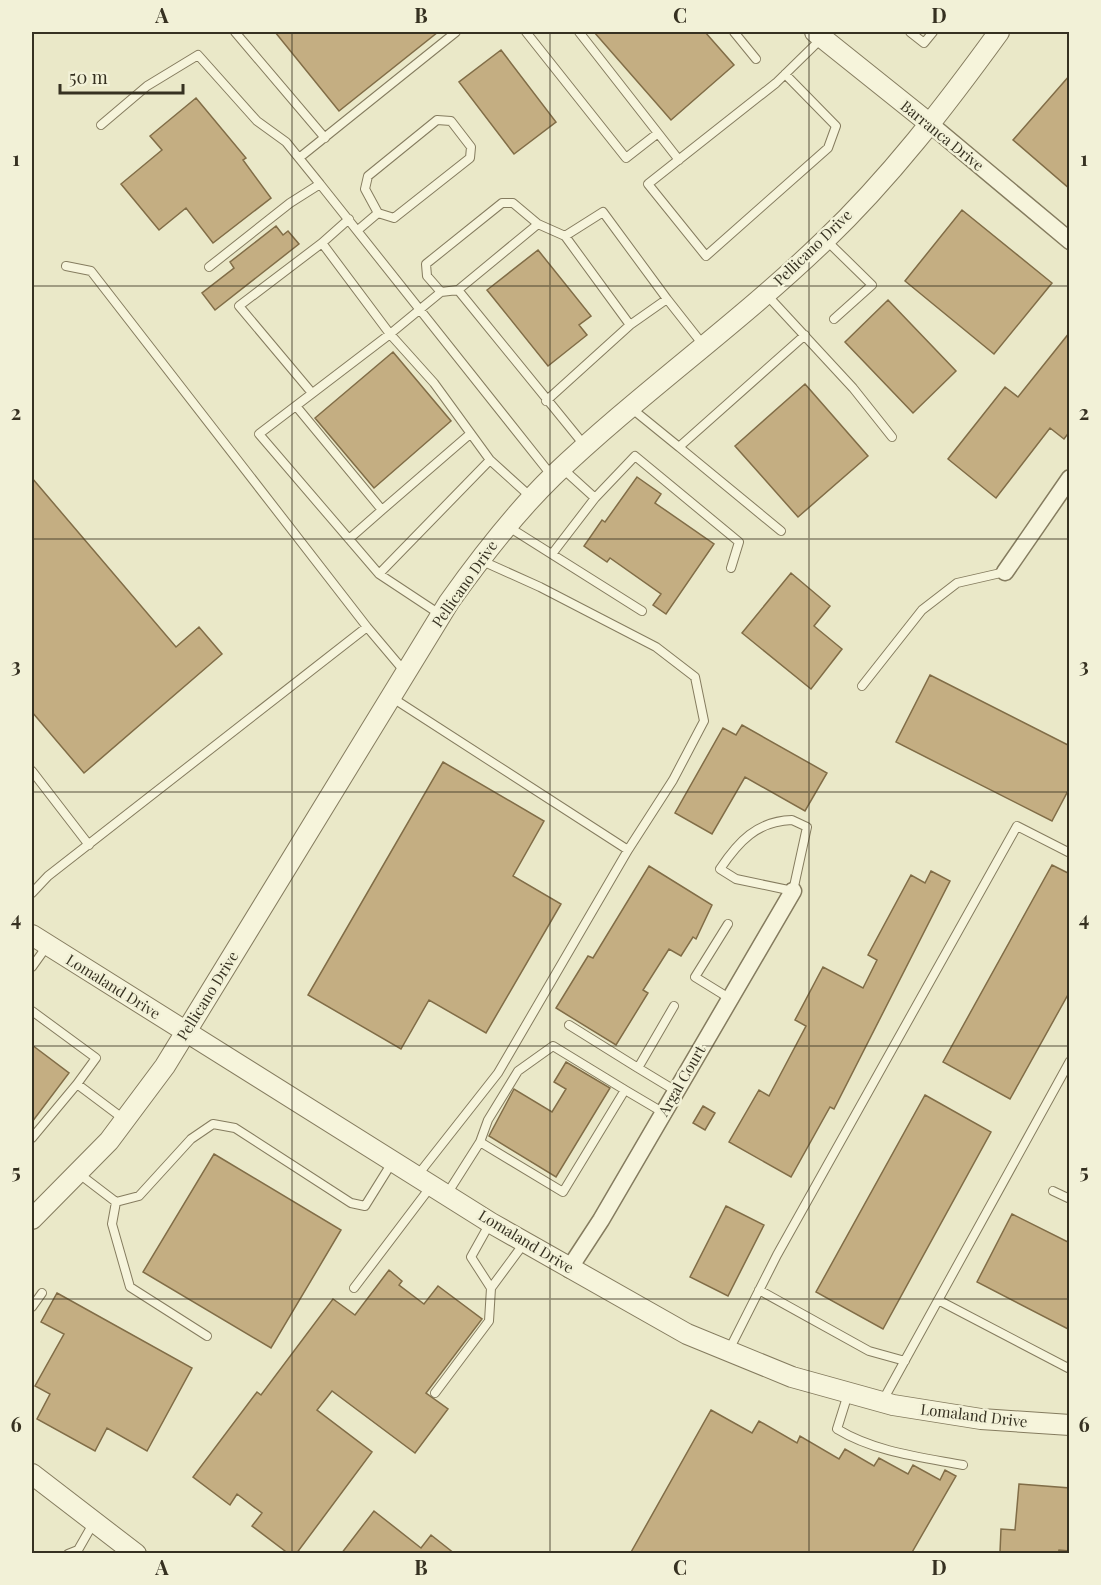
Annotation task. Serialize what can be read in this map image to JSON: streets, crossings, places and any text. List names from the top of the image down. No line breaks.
{"streets":{"street":["Barranca Drive","Pellicano Drive","Lomaland Drive","Argal Court"]},"crossings":[["Barranca Drive","Pellicano Drive"],["Pellicano Drive","Lomaland Drive"],["Lomaland Drive","Argal Court"]],"scale_bar":"50 m","grid":{"columns":["A","B","C","D"],"rows":["1","2","3","4","5","6"]}}
